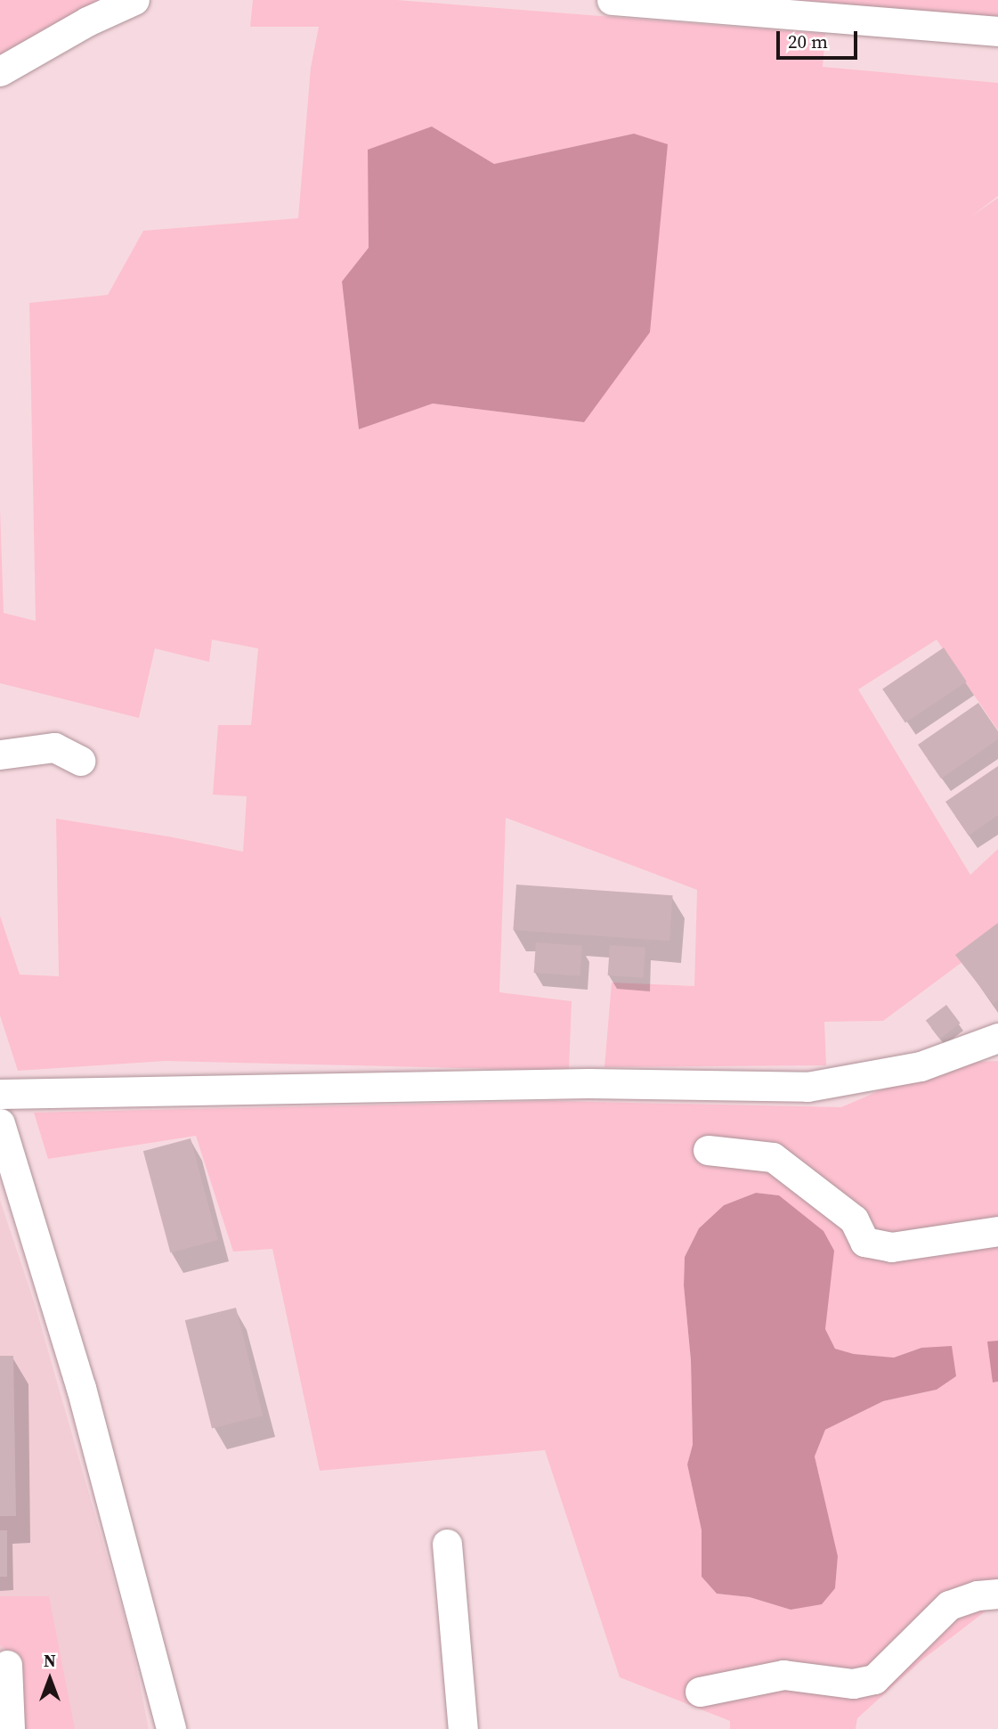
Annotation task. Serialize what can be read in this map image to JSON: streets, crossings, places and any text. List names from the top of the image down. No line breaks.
{"scale_bar":"20 m","north":"top"}
